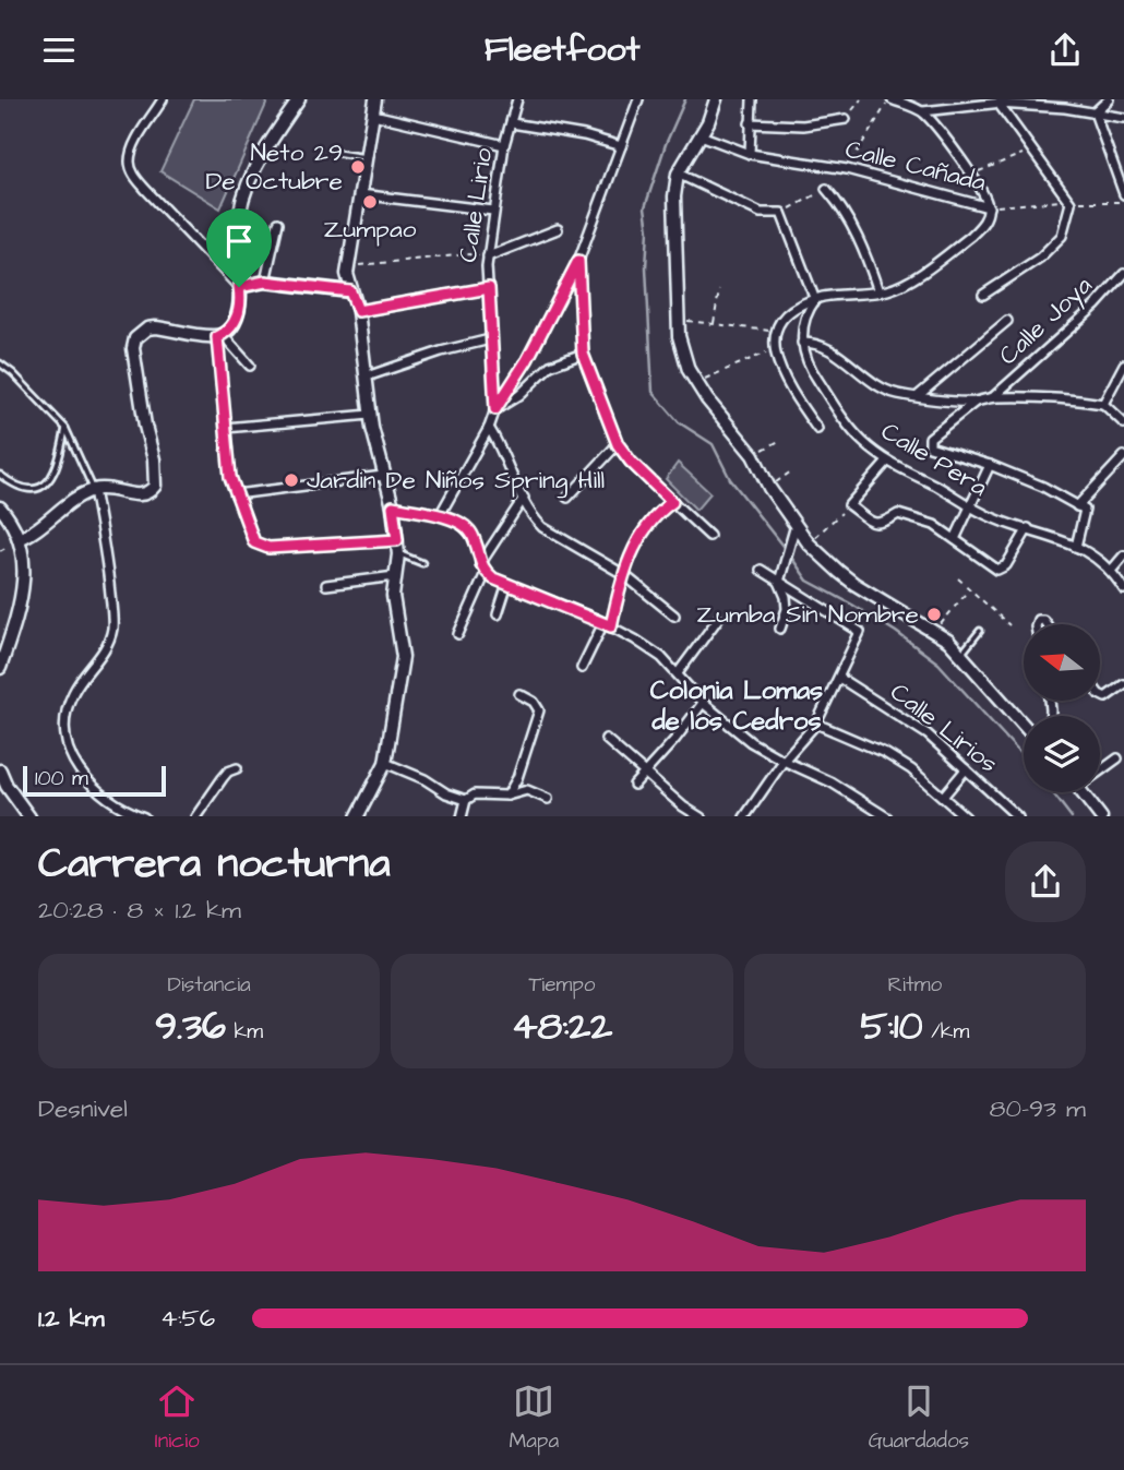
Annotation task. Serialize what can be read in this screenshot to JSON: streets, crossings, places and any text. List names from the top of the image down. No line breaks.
{"streets":{"street":["Calle Cañada","Calle Lirio","Calle Joya","Calle Pera","Calle Lirios"]},"districts":["Colonia Lomas de los Cedros"],"places":["Neto 29 De Octubre","Zumpao","Jardin De Niños Spring Hill","Zumba Sin Nombre"],"scale_bar":"100 m","north":"left","page":{"header":"Fleetfoot","scale":"100 m","heading":["Carrera nocturna","20:28 · 8 × 1.2 km"],"stats":[["Distancia","9.36 km"],["Tiempo","48:22"],["Ritmo","5:10 /km"]],"chart":["Desnivel","80–93 m"],"list":[{"name":"1.2 km","note":"4:56"}],"tabs":["Inicio","Mapa","Guardados"]}}
